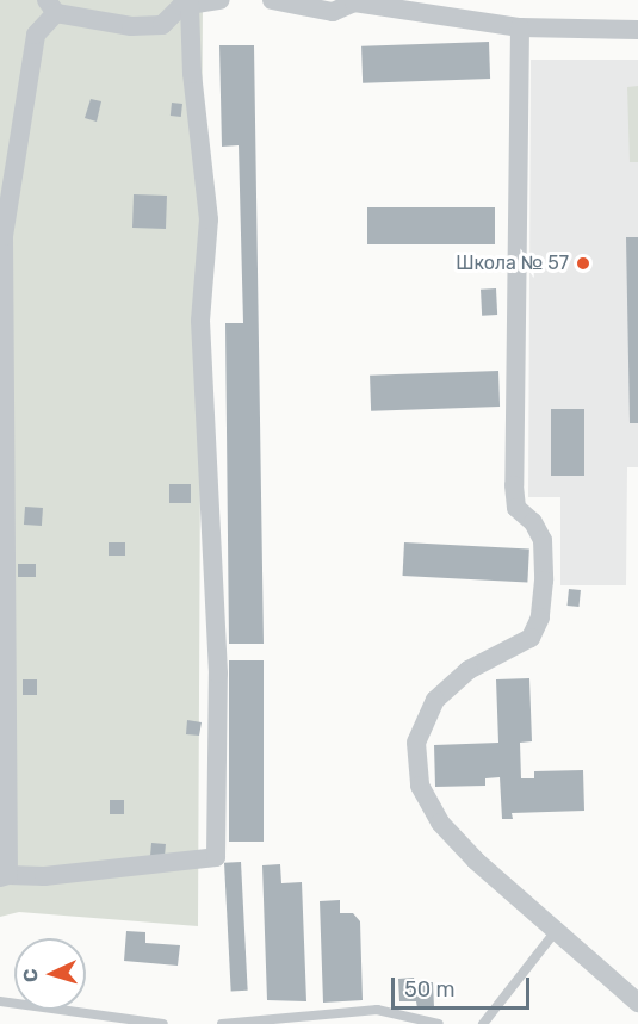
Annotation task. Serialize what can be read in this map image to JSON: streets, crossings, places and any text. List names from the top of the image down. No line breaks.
{"places":["Школа № 57"],"scale_bar":"50 m","north":"left"}
